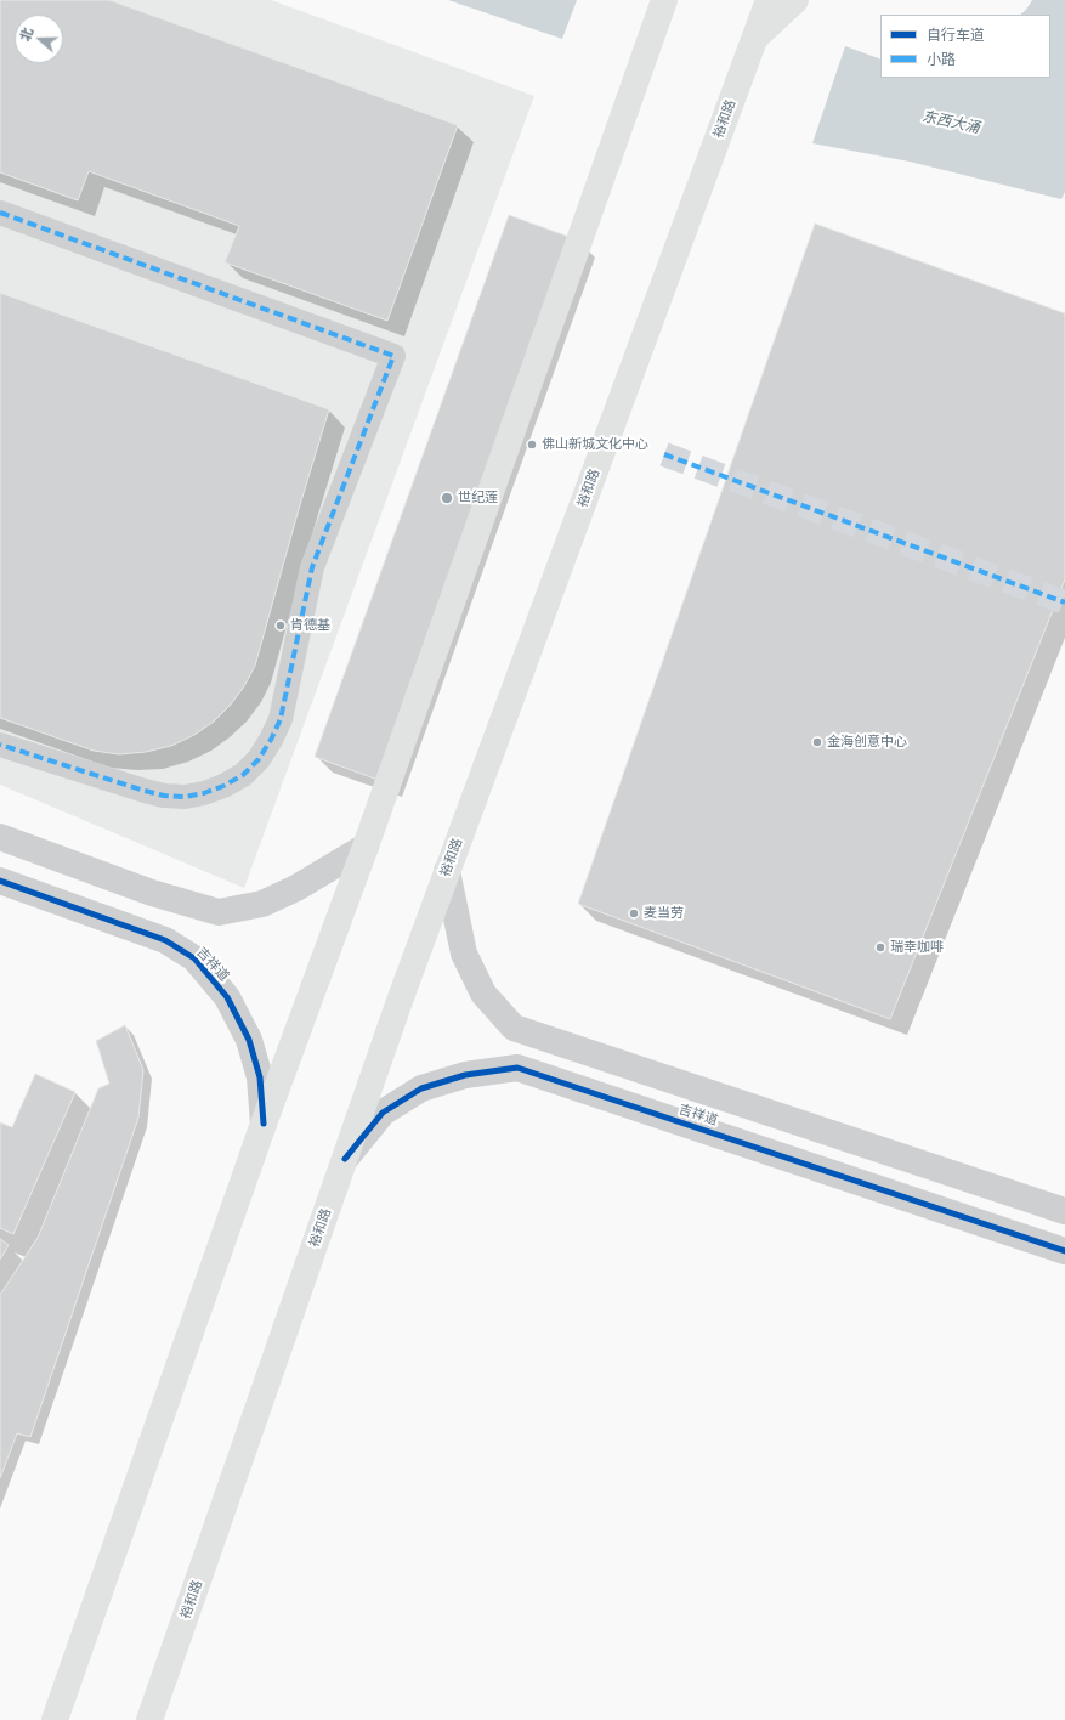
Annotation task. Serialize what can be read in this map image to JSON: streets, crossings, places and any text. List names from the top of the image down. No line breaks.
{"streets":{"main road":["裕和路"],"street":["吉祥道"]},"crossings":[["裕和路","吉祥道"]],"water":["东西大涌"],"places":["佛山新城文化中心","世纪莲","肯德基","金海创意中心","麦当劳","瑞幸咖啡"],"legend":["自行车道","小路"],"north":"left"}
